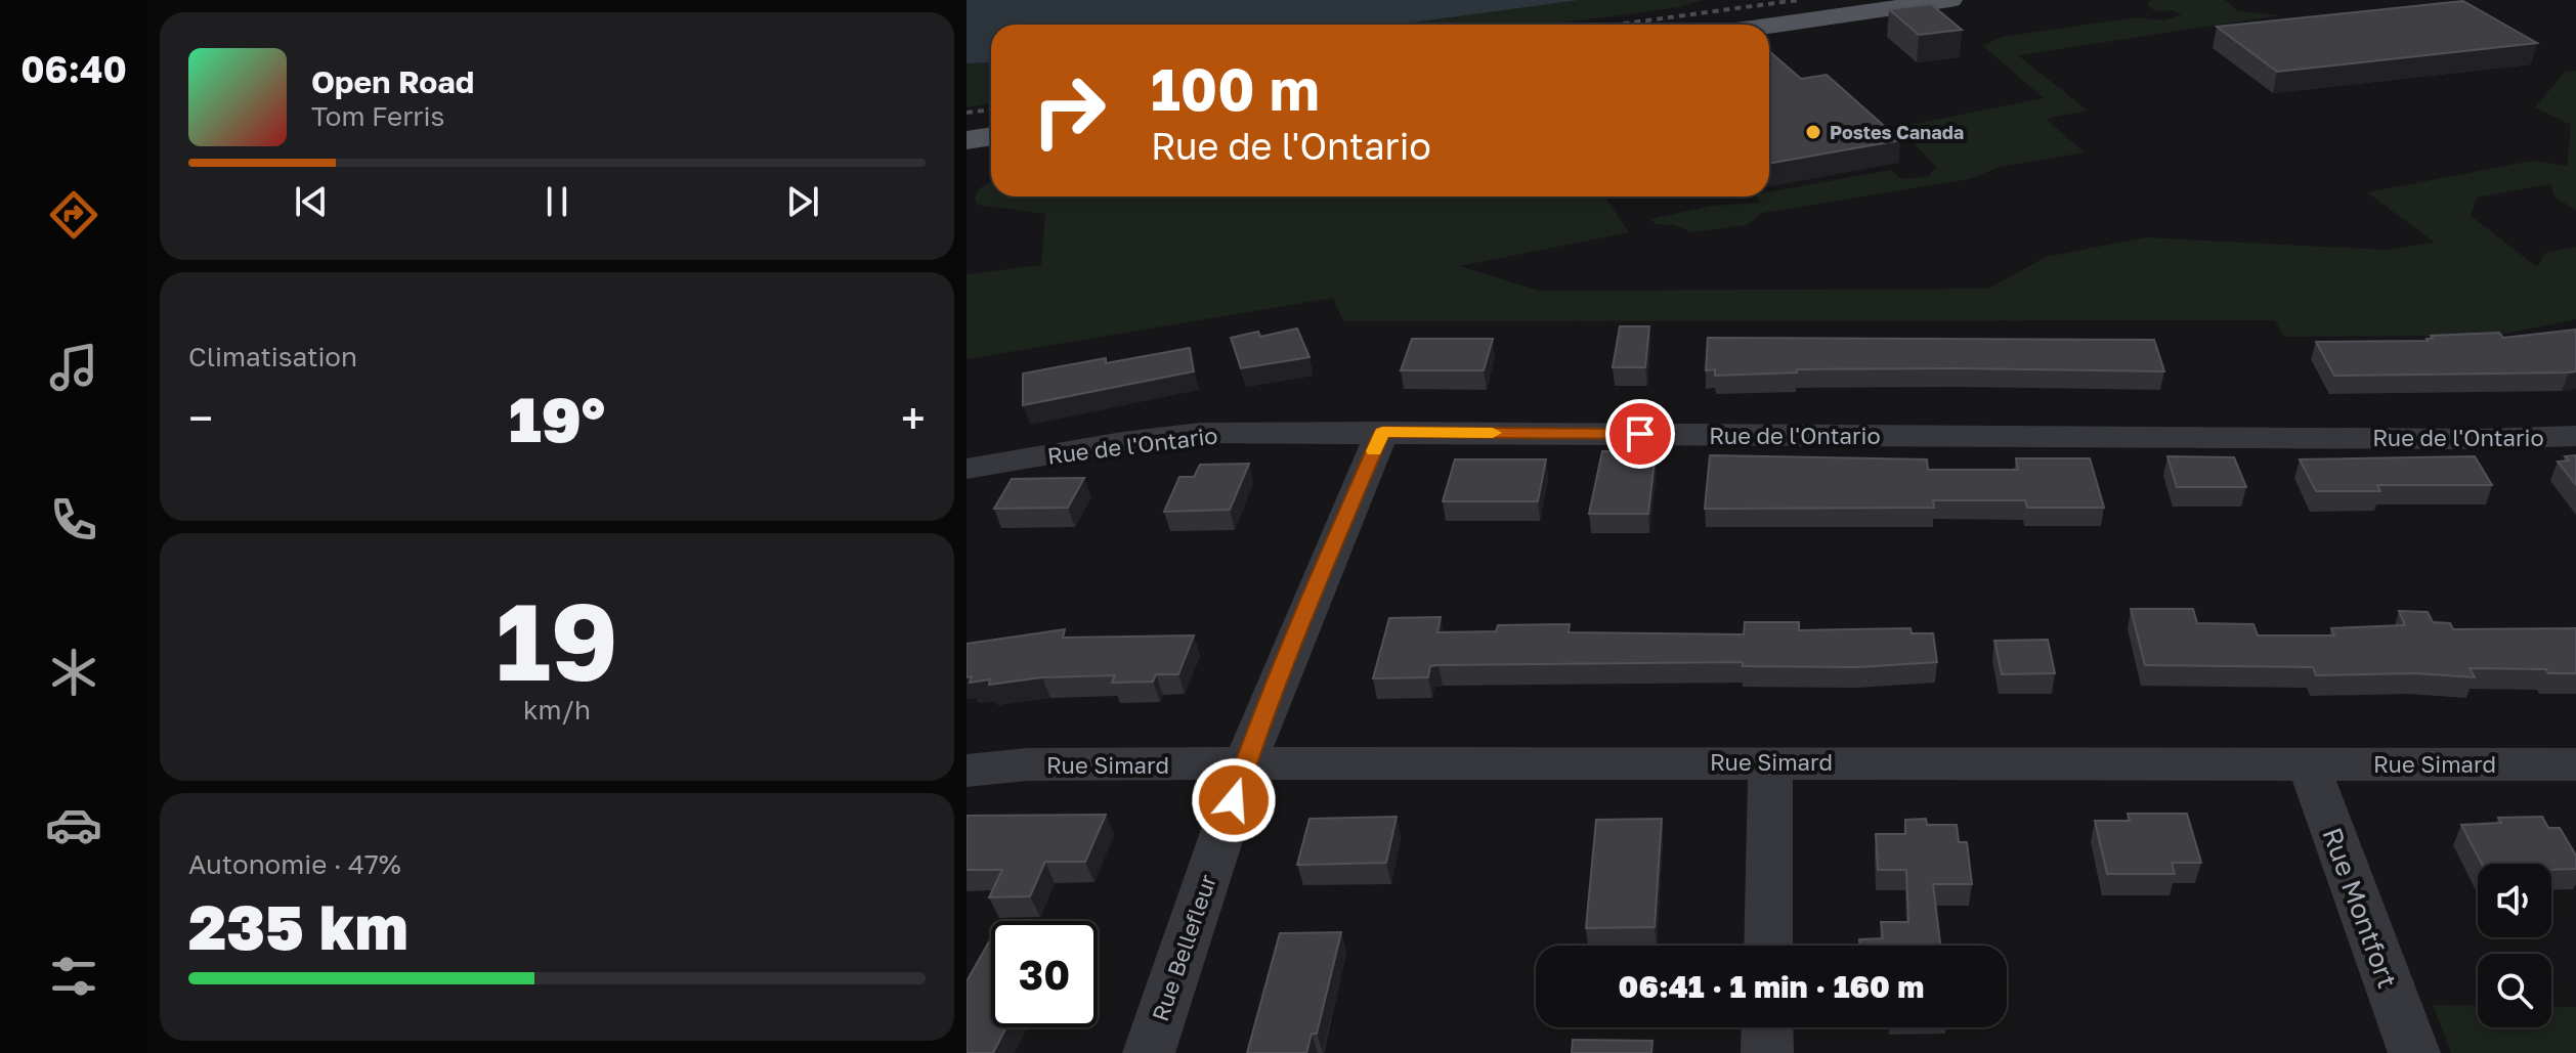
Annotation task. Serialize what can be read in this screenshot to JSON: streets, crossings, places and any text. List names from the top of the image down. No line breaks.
{"streets":{"street":["Rue de l'Ontario","Rue Simard","Rue Montfort","Rue Bellefleur"]},"crossings":[["Rue de l'Ontario","Rue Bellefleur"],["Rue Simard","Rue Montfort"],["Rue Simard","Rue Bellefleur"]],"places":["Postes Canada"],"page":{"tabs":"06:40","turn":["100 m","Rue de l'Ontario"],"song":["Open Road","Tom Ferris"],"tile":["Climatisation",["19","km/h"],["Autonomie · 47%","235 km"]],"heat":["−","19°","+"],"limit":"30","trip":"06:41 · 1 min · 160 m"}}
